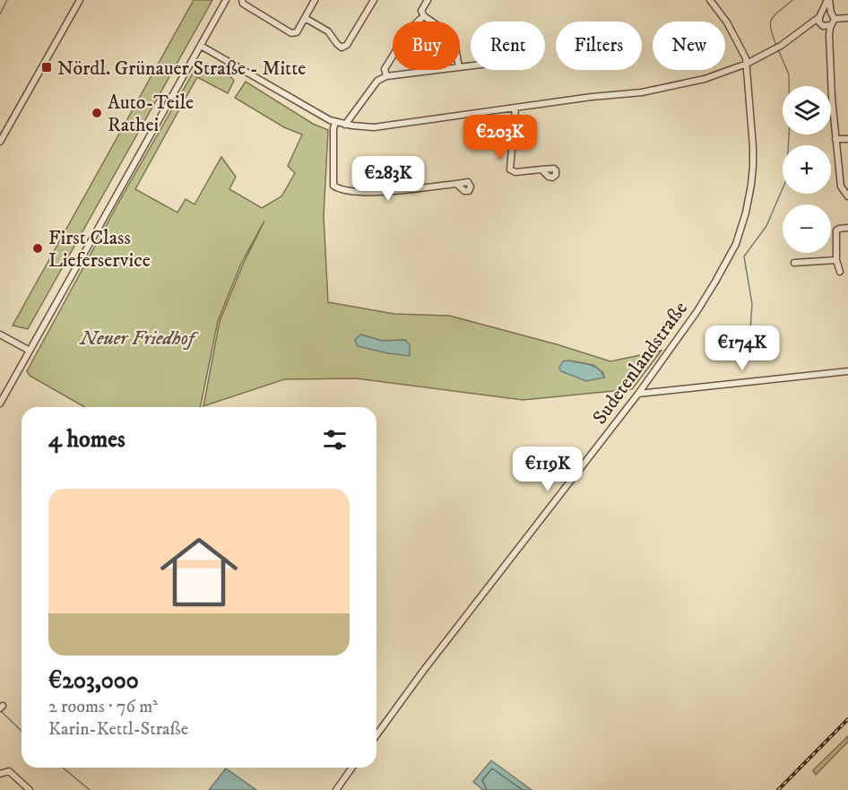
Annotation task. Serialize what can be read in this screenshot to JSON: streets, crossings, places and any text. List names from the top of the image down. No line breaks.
{"streets":{"street":["Sudetenlandstraße"]},"parks":["Neuer Friedhof"],"places":{"transit":["Nördl. Grünauer Straße - Mitte"],"other":["Auto-Teile Rathei","First Class Lieferservice"]},"page":{"chip":["Buy","Rent","Filters","New"],"map_buttons":["+","−"],"price":["€203K","€283K","€174K","€119K"],"heading":"4 homes","list":[{"name":"€203,000","note":"2 rooms · 76 m² · Karin-Kettl-Straße"}]}}
